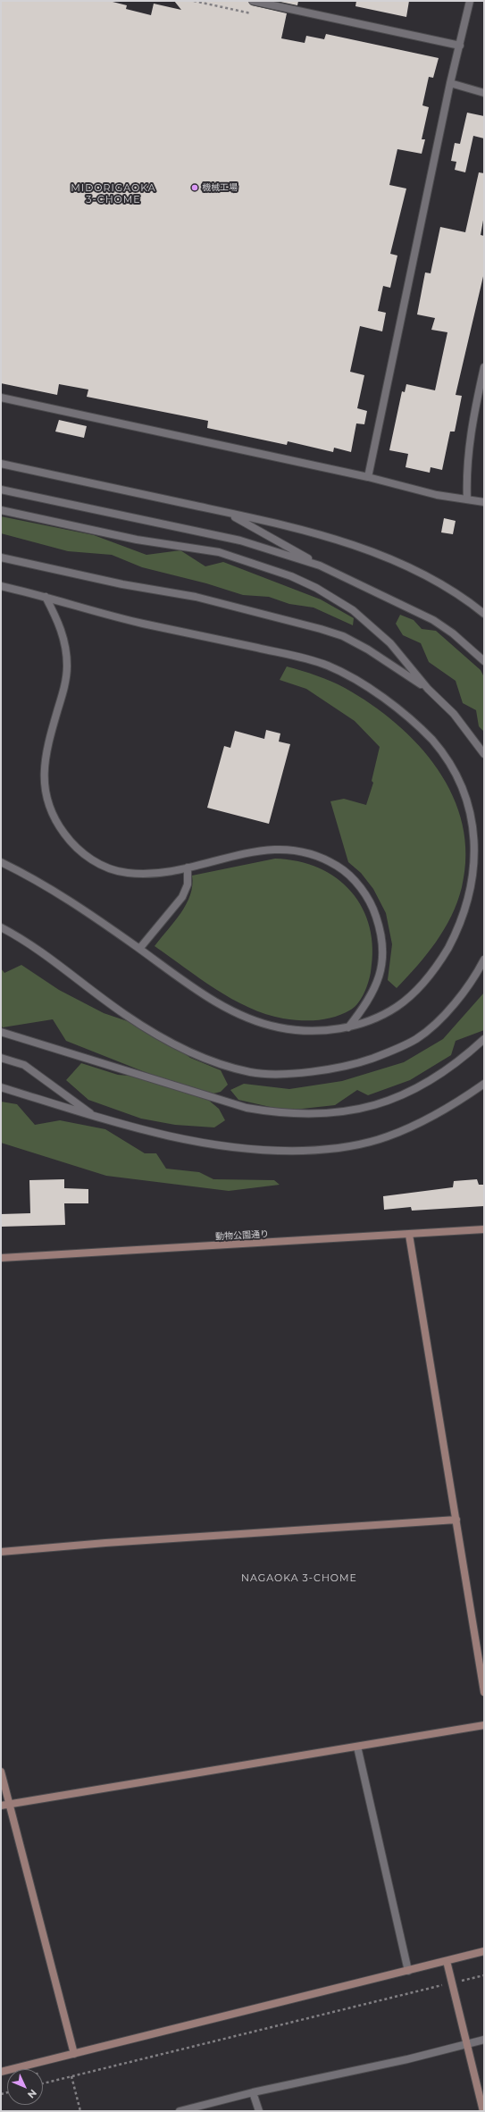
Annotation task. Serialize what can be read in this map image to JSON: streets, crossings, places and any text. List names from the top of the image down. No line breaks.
{"streets":{"street":["動物公園通り"]},"districts":["MIDORIGAOKA 3-CHOME","NAGAOKA 3-CHOME"],"places":["機械工場"],"north":"bottom right"}
